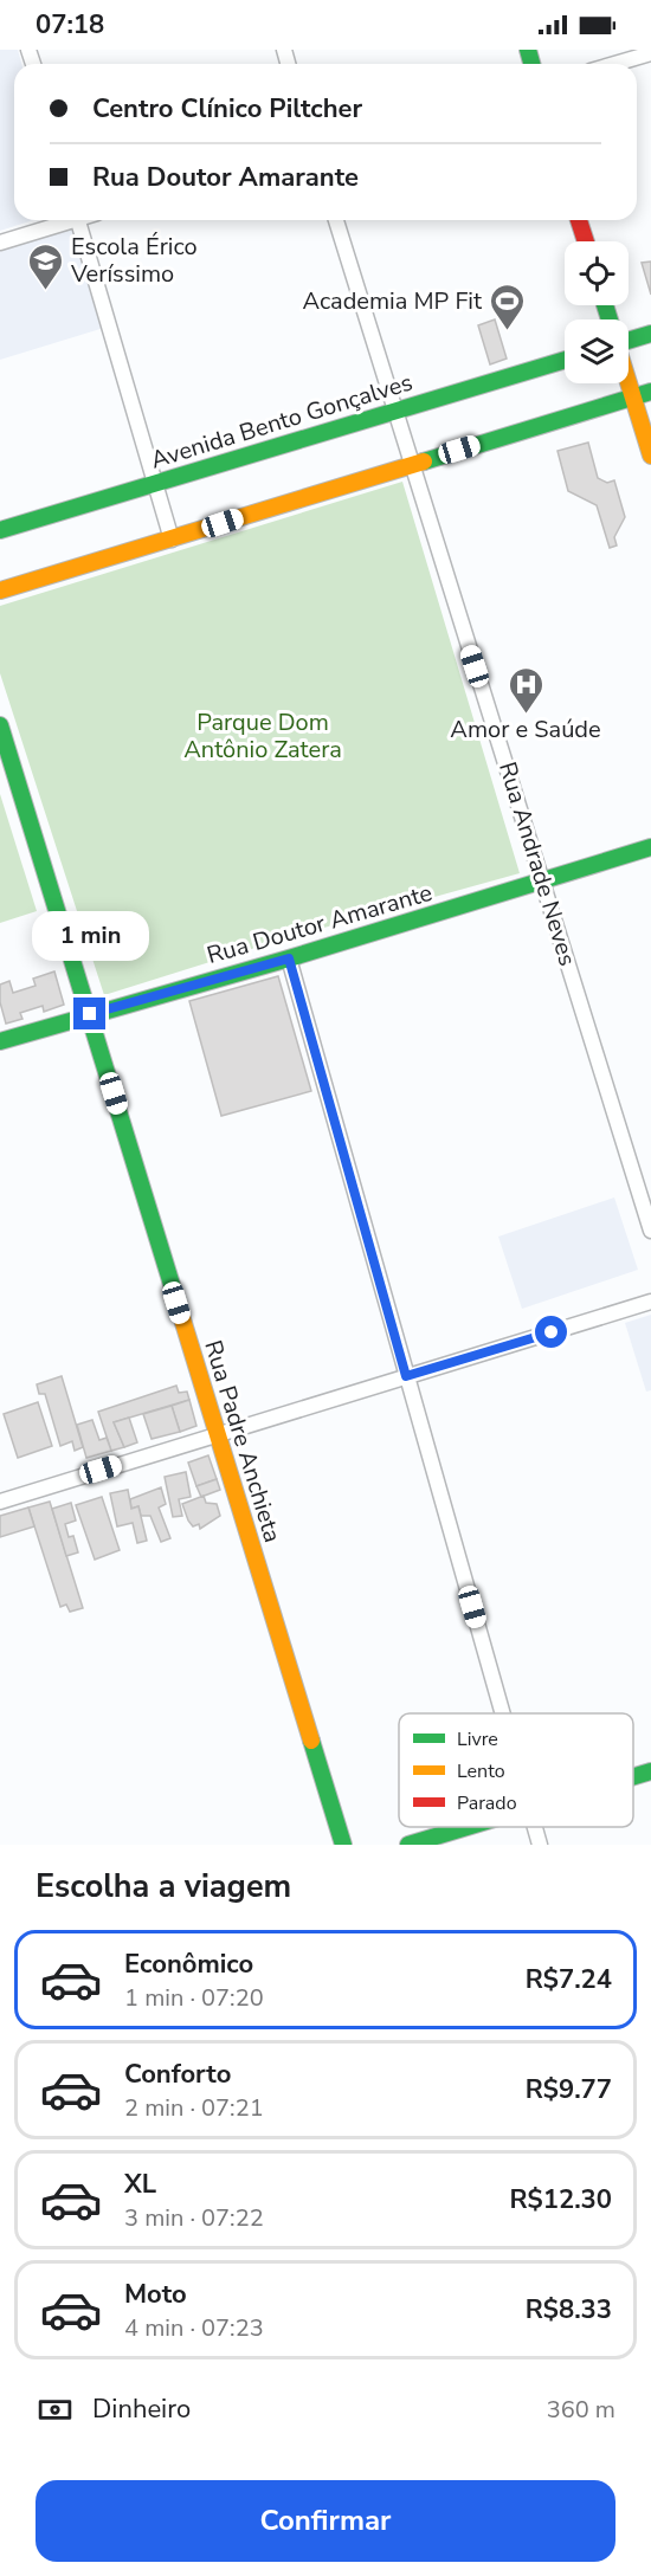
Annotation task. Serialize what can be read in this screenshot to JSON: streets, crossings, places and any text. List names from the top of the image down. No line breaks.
{"streets":{"main road":["Avenida Bento Gonçalves","Rua Doutor Amarante","Rua Padre Anchieta"],"street":["Rua Andrade Neves"]},"crossings":[["Avenida Bento Gonçalves","Rua Andrade Neves"],["Rua Andrade Neves","Rua Doutor Amarante"],["Rua Doutor Amarante","Rua Padre Anchieta"]],"parks":["Parque Dom Antônio Zatera"],"places":{"school or university":["Escola Érico Veríssimo"],"sports":["Academia MP Fit"],"hospital":["Amor e Saúde"]},"legend":["Livre","Lento","Parado"],"page":{"status":"07:18","banner":["Centro Clínico Piltcher","Rua Doutor Amarante"],"bubble":"1 min","heading":"Escolha a viagem","list":[{"name":"Econômico","note":"1 min · 07:20","value":"R$7.24"},{"name":"Conforto","note":"2 min · 07:21","value":"R$9.77"},{"name":"XL","note":"3 min · 07:22","value":"R$12.30"},{"name":"Moto","note":"4 min · 07:23","value":"R$8.33"}],"pay":["Dinheiro","360 m"],"buttons":"Confirmar"}}
